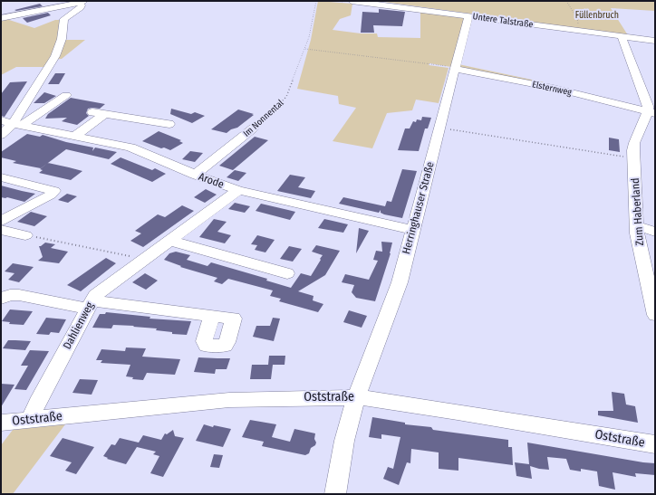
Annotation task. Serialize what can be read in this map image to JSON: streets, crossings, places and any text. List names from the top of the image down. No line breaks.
{"streets":{"street":["Untere Talstraße","Elsternweg","Im Nonnental","Arode","Herringhauser Straße","Zum Haberland","Dahlienweg","Oststraße"]},"crossings":[["Untere Talstraße","Herringhauser Straße"],["Elsternweg","Herringhauser Straße"],["Elsternweg","Zum Haberland"],["Im Nonnental","Arode"],["Arode","Herringhauser Straße"],["Arode","Dahlienweg"],["Herringhauser Straße","Oststraße"],["Dahlienweg","Oststraße"]],"parks":["Füllenbruch"]}
